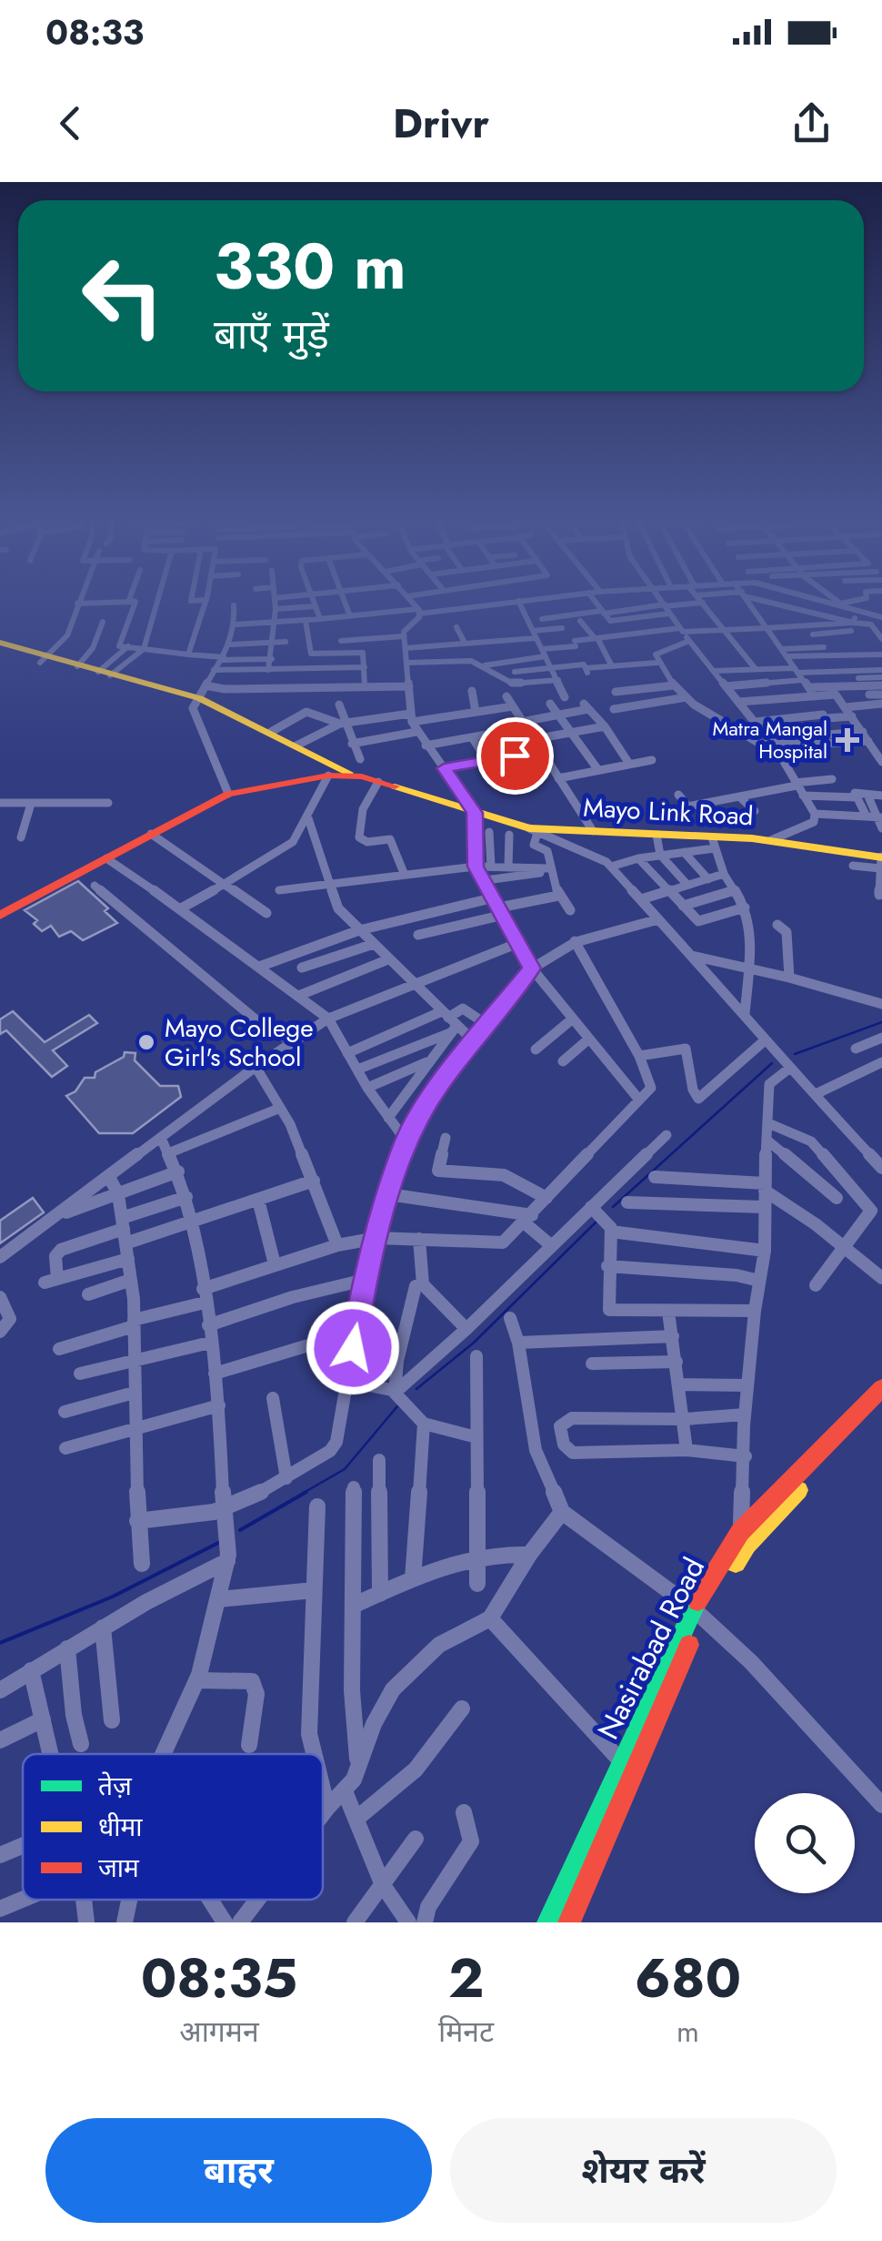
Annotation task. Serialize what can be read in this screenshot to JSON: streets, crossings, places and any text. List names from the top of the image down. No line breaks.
{"streets":{"main road":["Mayo Link Road","Nasirabad Road"]},"places":{"health":["Matra Mangal Hospital"],"other":["Mayo College Girl's School"]},"legend":["तेज़","धीमा","जाम"],"page":{"status":"08:33","header":"Drivr","turn":["330 m","बाएँ मुड़ें"],"eta":["08:35","आगमन","2","मिनट","680","m"],"buttons":["बाहर","शेयर करें"]}}
